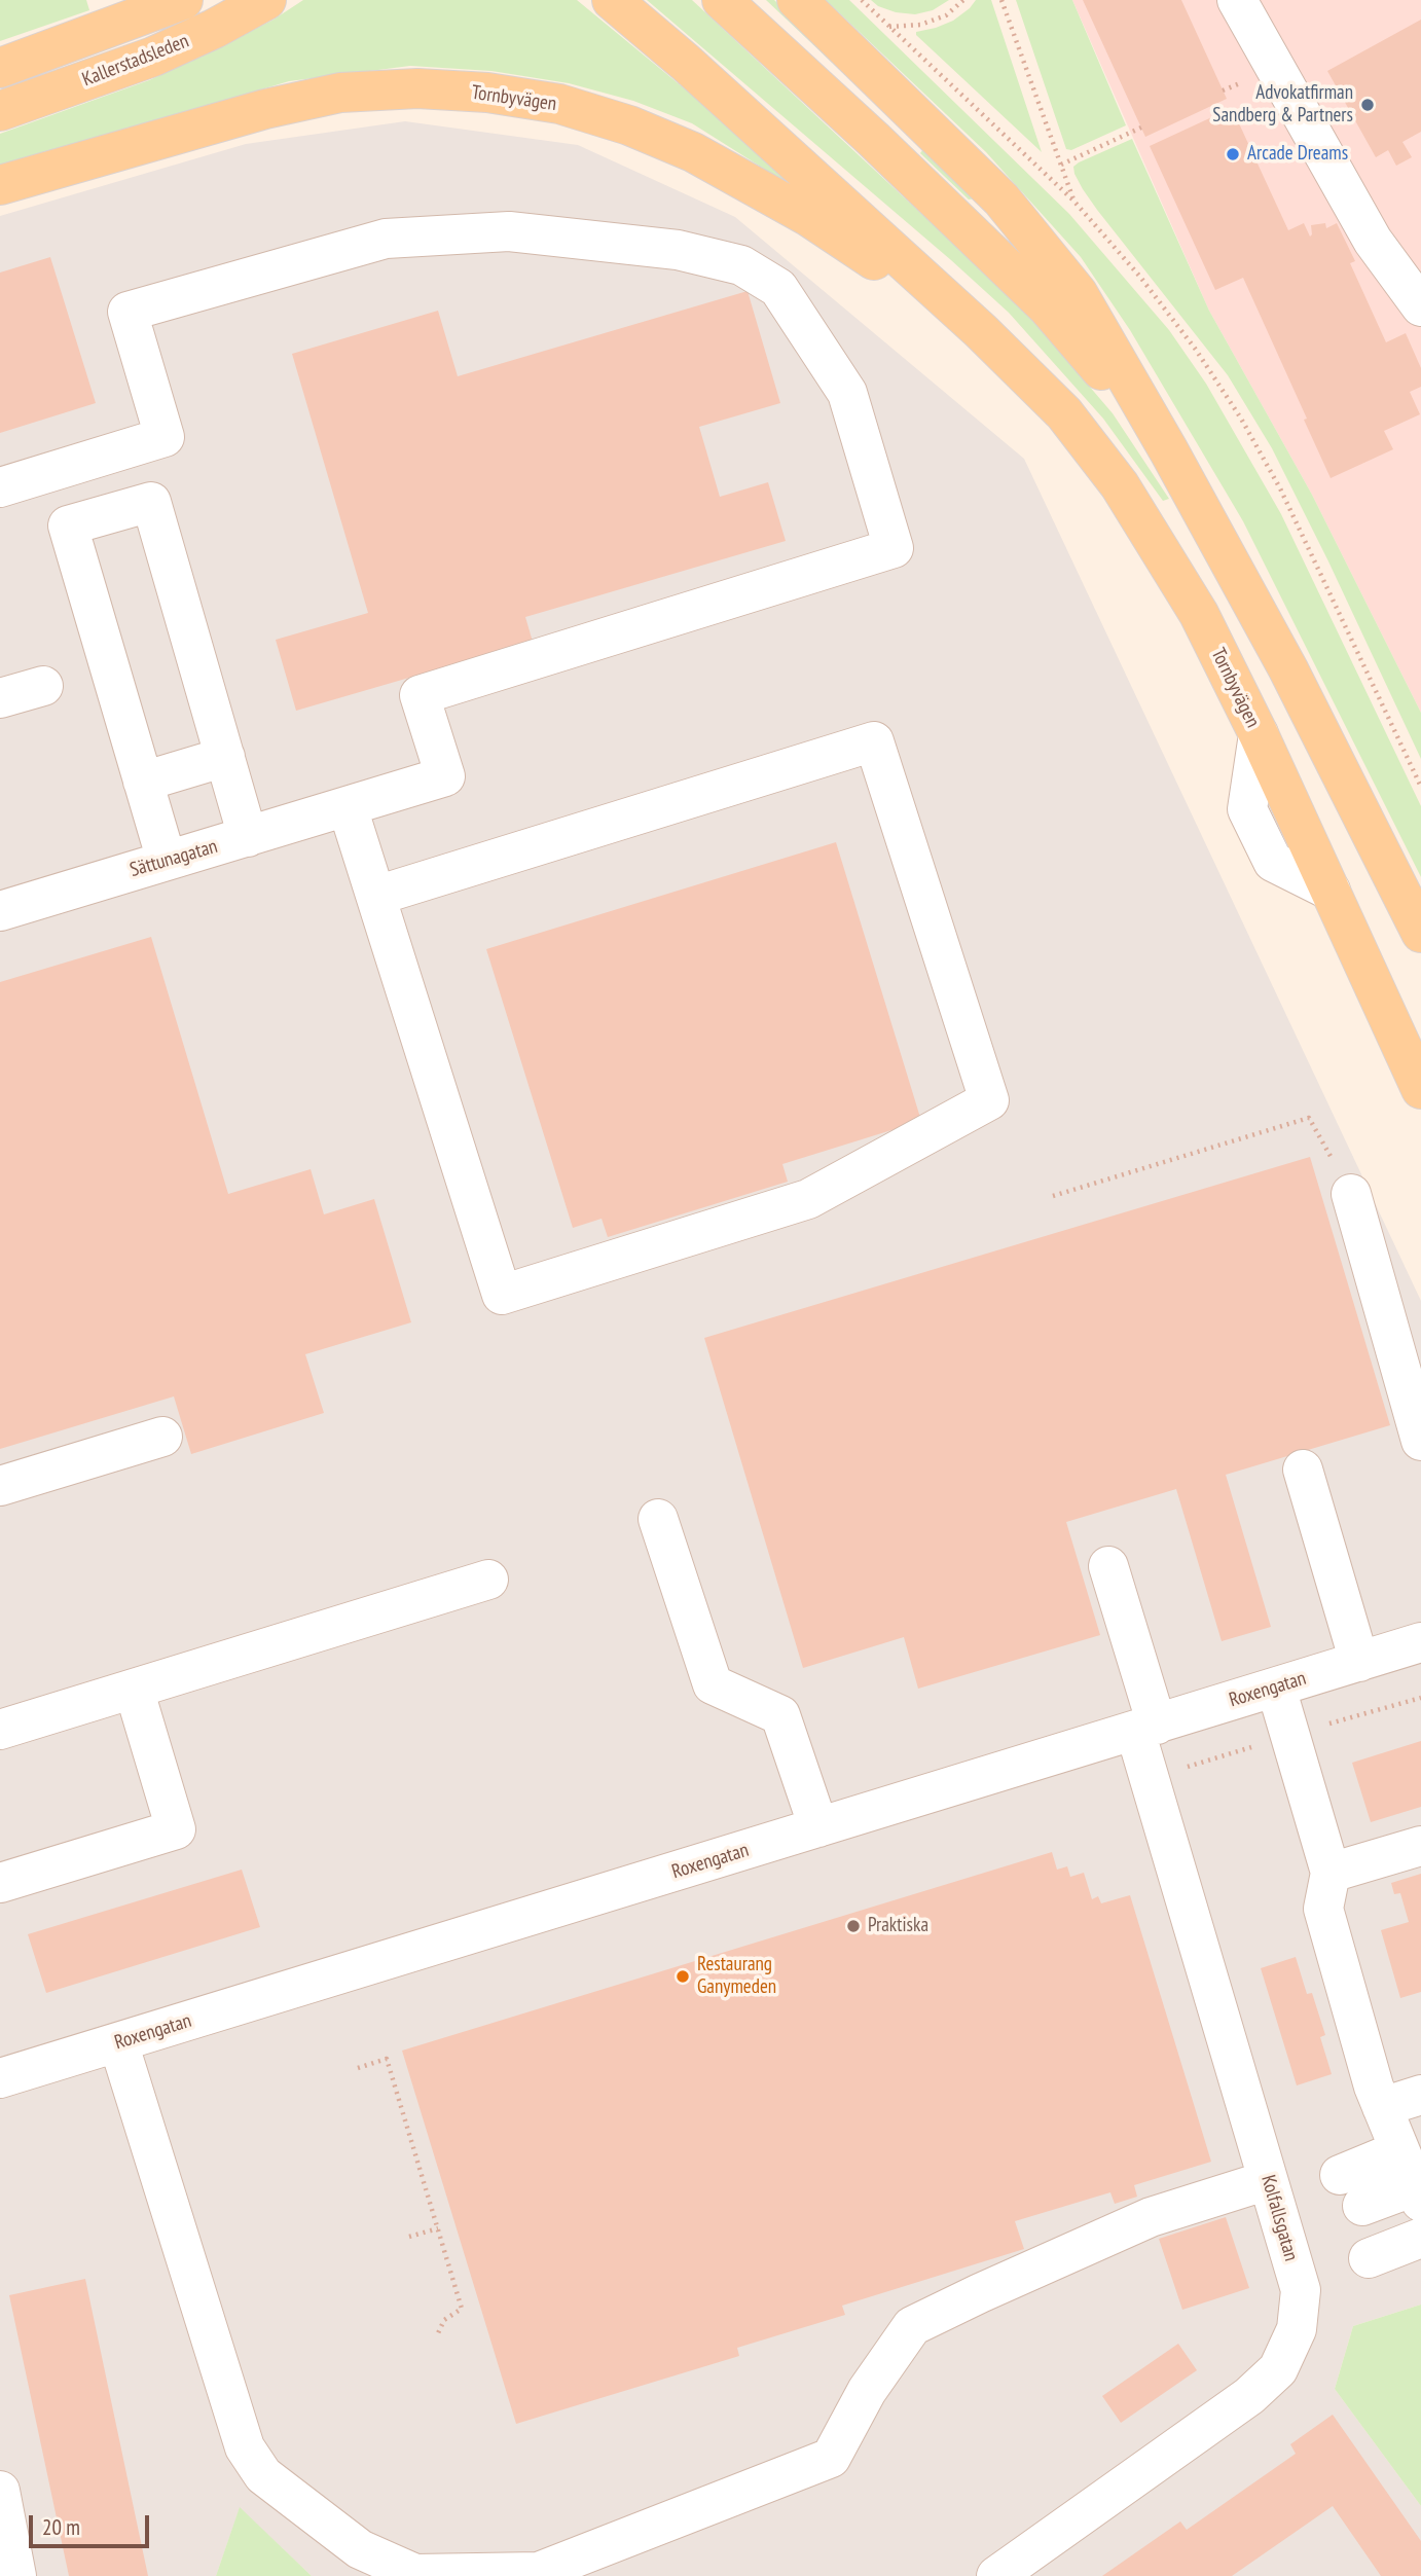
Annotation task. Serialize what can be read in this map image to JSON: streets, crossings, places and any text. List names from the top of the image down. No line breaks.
{"streets":{"main road":["Kallerstadsleden","Tornbyvägen"],"street":["Sättunagatan","Roxengatan","Kolfallsgatan"]},"crossings":[["Roxengatan","Kolfallsgatan"]],"places":["Advokatfirman Sandberg & Partners","Arcade Dreams","Praktiska","Restaurang Ganymeden"],"scale_bar":"20 m"}
